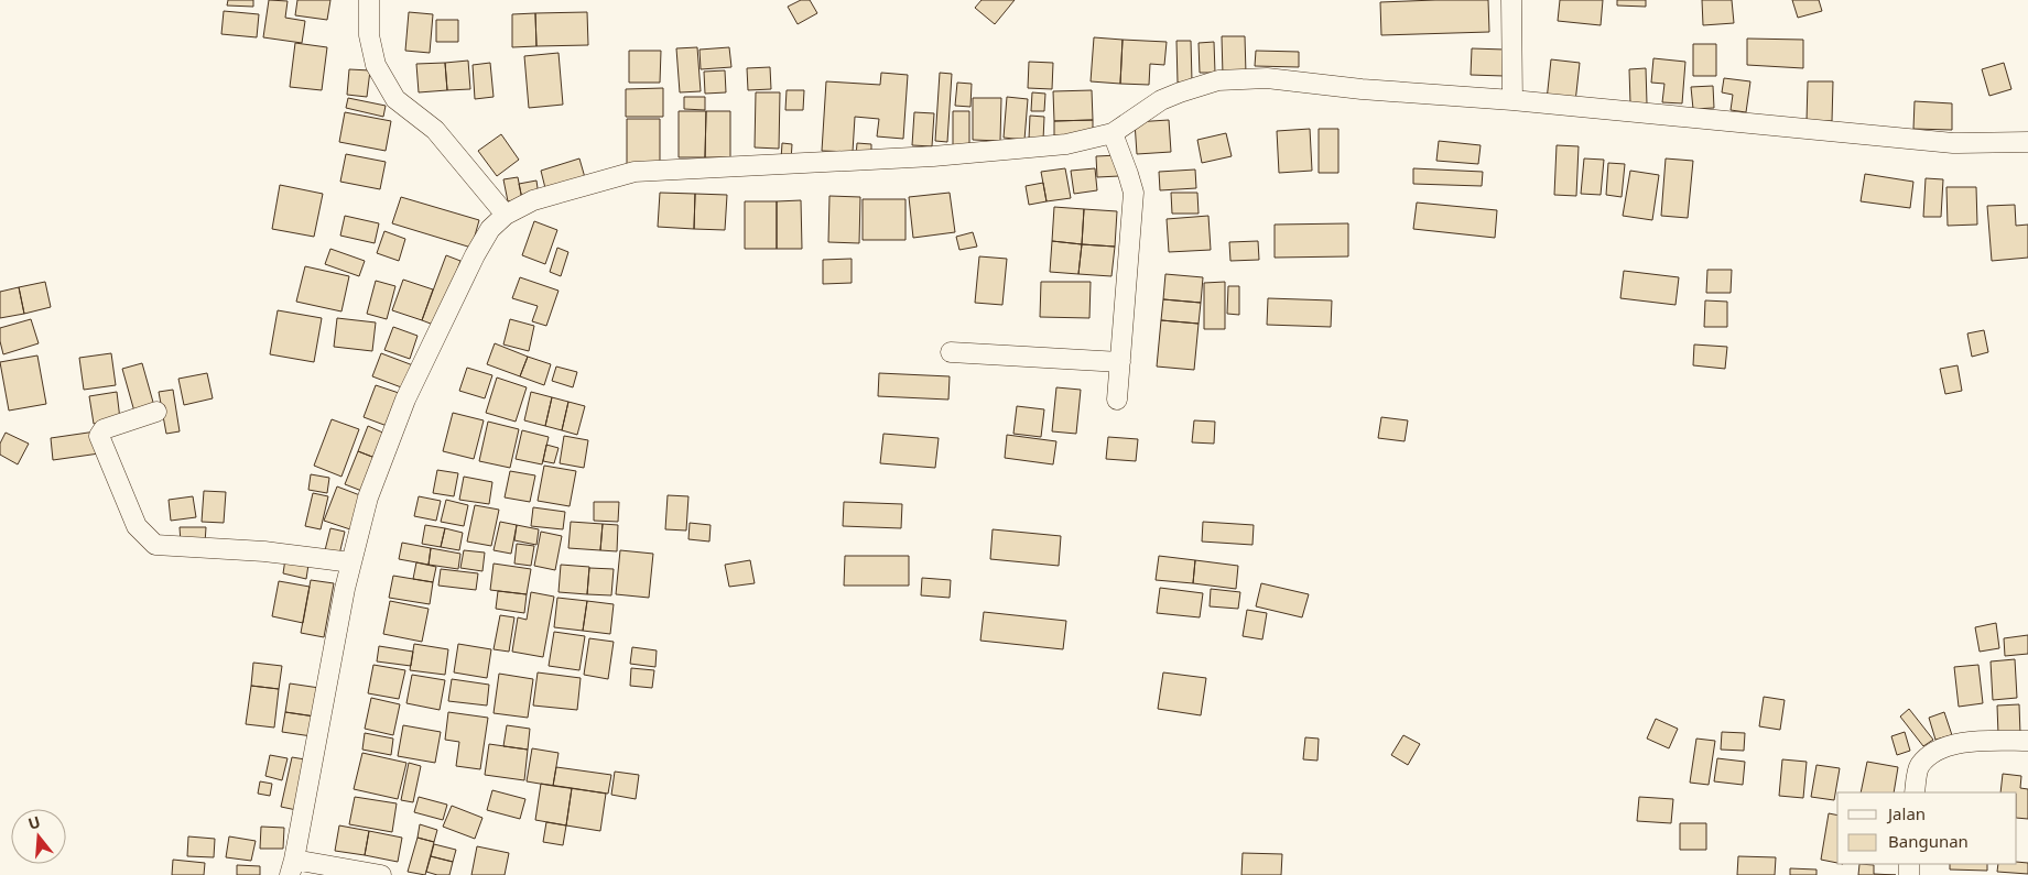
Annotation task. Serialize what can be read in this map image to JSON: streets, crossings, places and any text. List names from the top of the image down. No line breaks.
{"legend":["Jalan","Bangunan"],"north":"top"}
